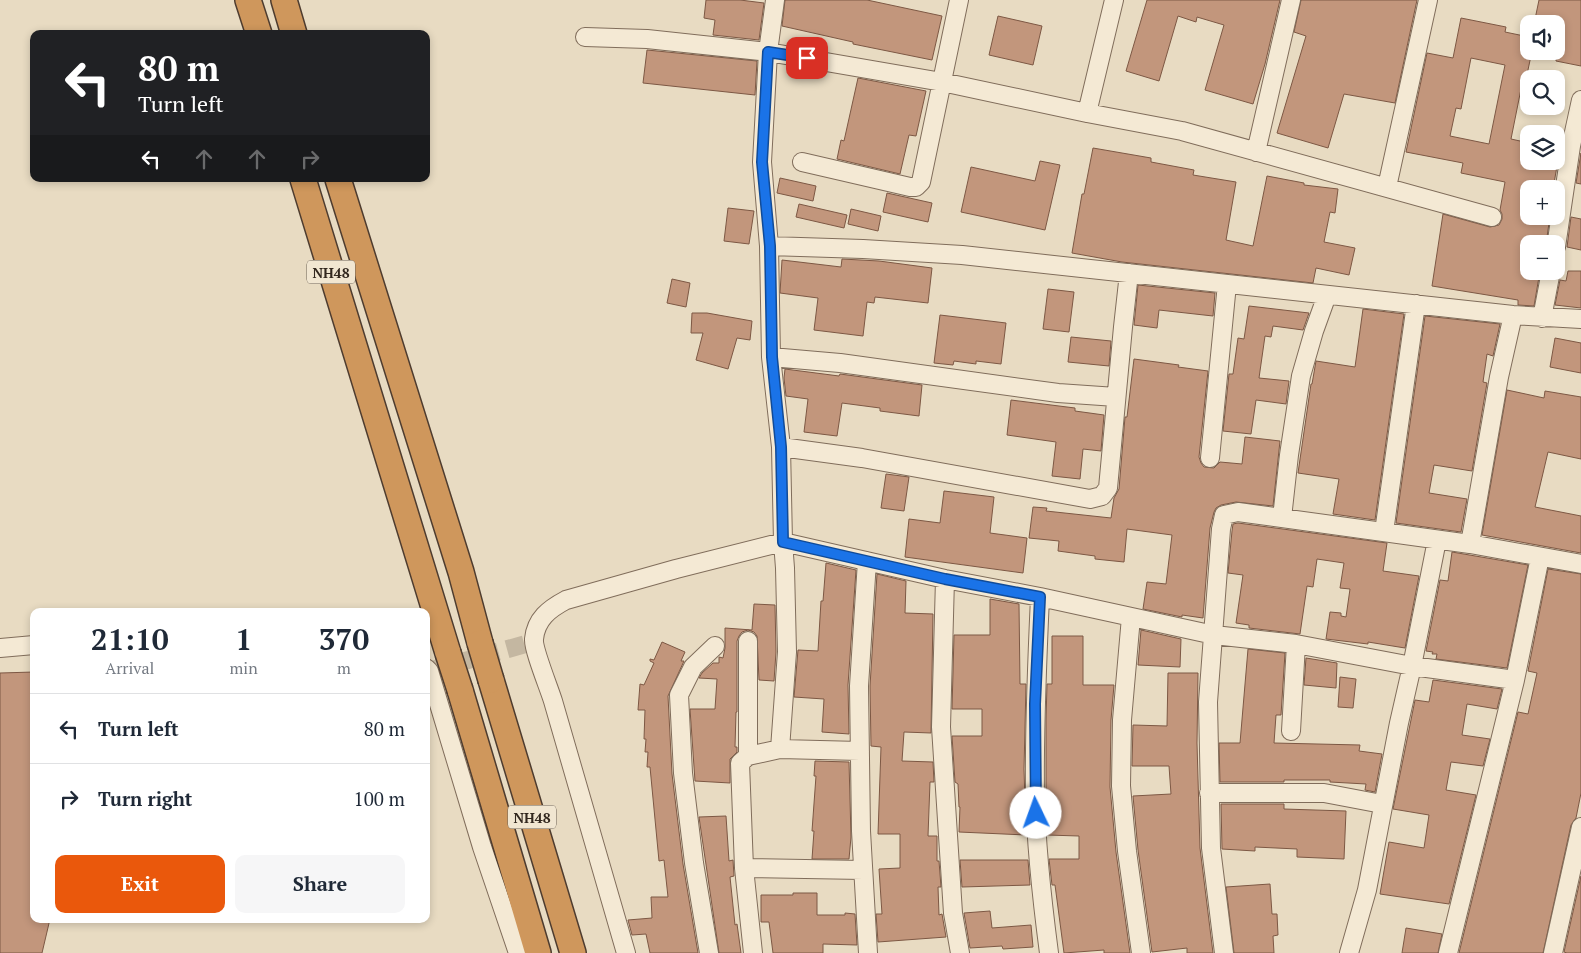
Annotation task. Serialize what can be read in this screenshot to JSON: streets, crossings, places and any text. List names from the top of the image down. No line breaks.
{"streets":{"highway":["NH48"]},"page":{"map_buttons":["+","−"],"turn":["80 m","Turn left"],"eta":["21:10","Arrival","1","min","370","m"],"list":[{"name":"Turn left","value":"80 m"},{"name":"Turn right","value":"100 m"}],"buttons":["Exit","Share"]}}
